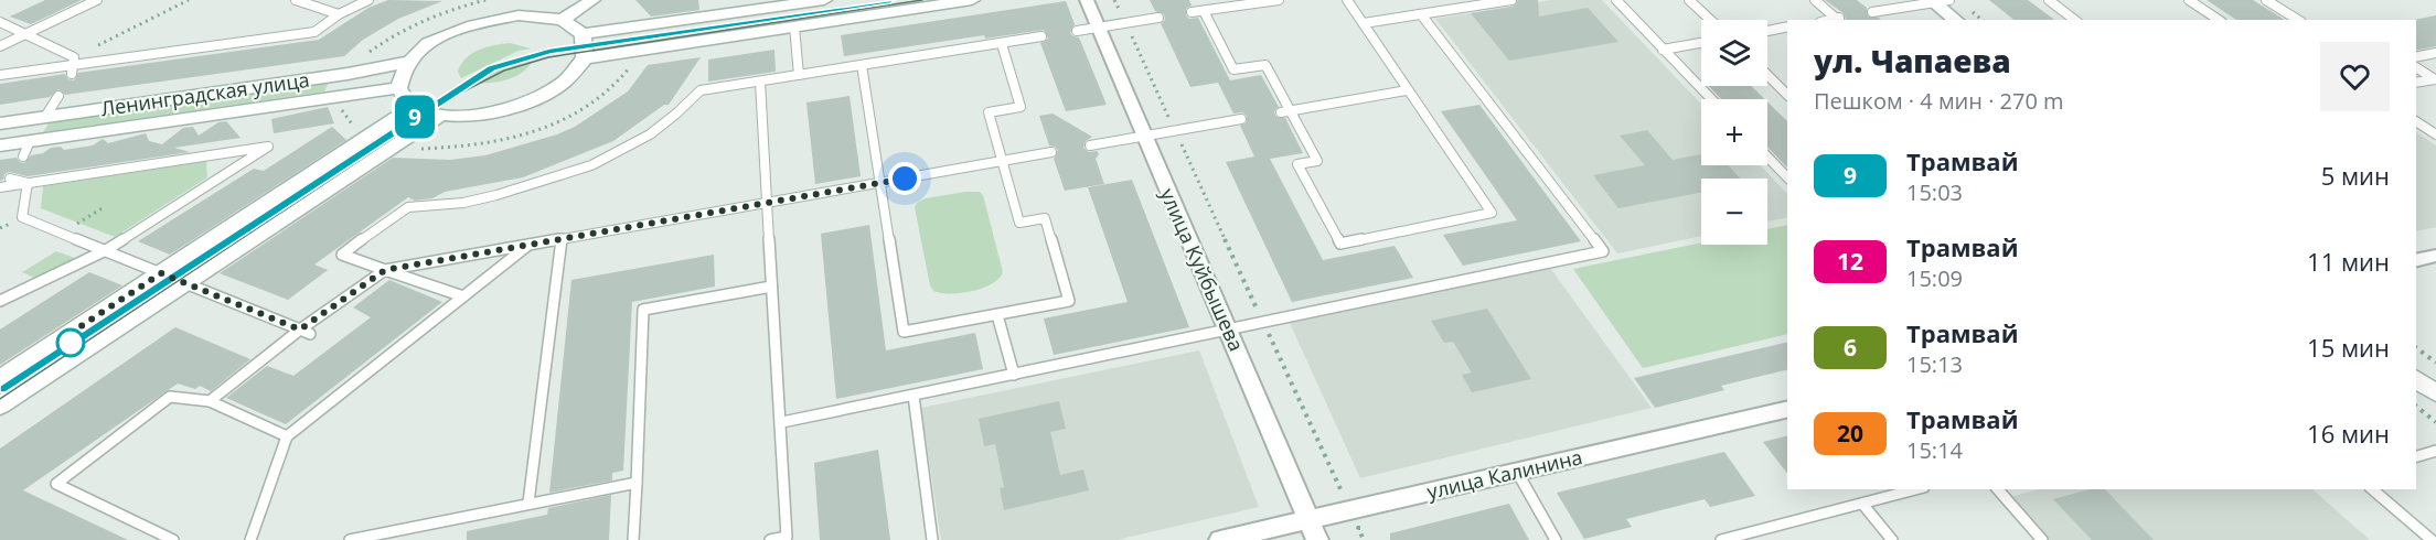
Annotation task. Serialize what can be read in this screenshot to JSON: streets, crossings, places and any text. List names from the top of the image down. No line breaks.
{"streets":{"main road":["Ленинградская улица"],"street":["улица Куйбышева","улица Калинина"]},"crossings":[["улица Куйбышева","улица Калинина"]],"lines":["tram line 9"],"page":{"on_map":"9","map_buttons":["+","−"],"heading":["ул. Чапаева","Пешком · 4 мин · 270 m"],"list":[{"mark":"9","name":"Трамвай","note":"15:03","value":"5 мин"},{"mark":"12","name":"Трамвай","note":"15:09","value":"11 мин"},{"mark":"6","name":"Трамвай","note":"15:13","value":"15 мин"},{"mark":"20","name":"Трамвай","note":"15:14","value":"16 мин"}]}}
